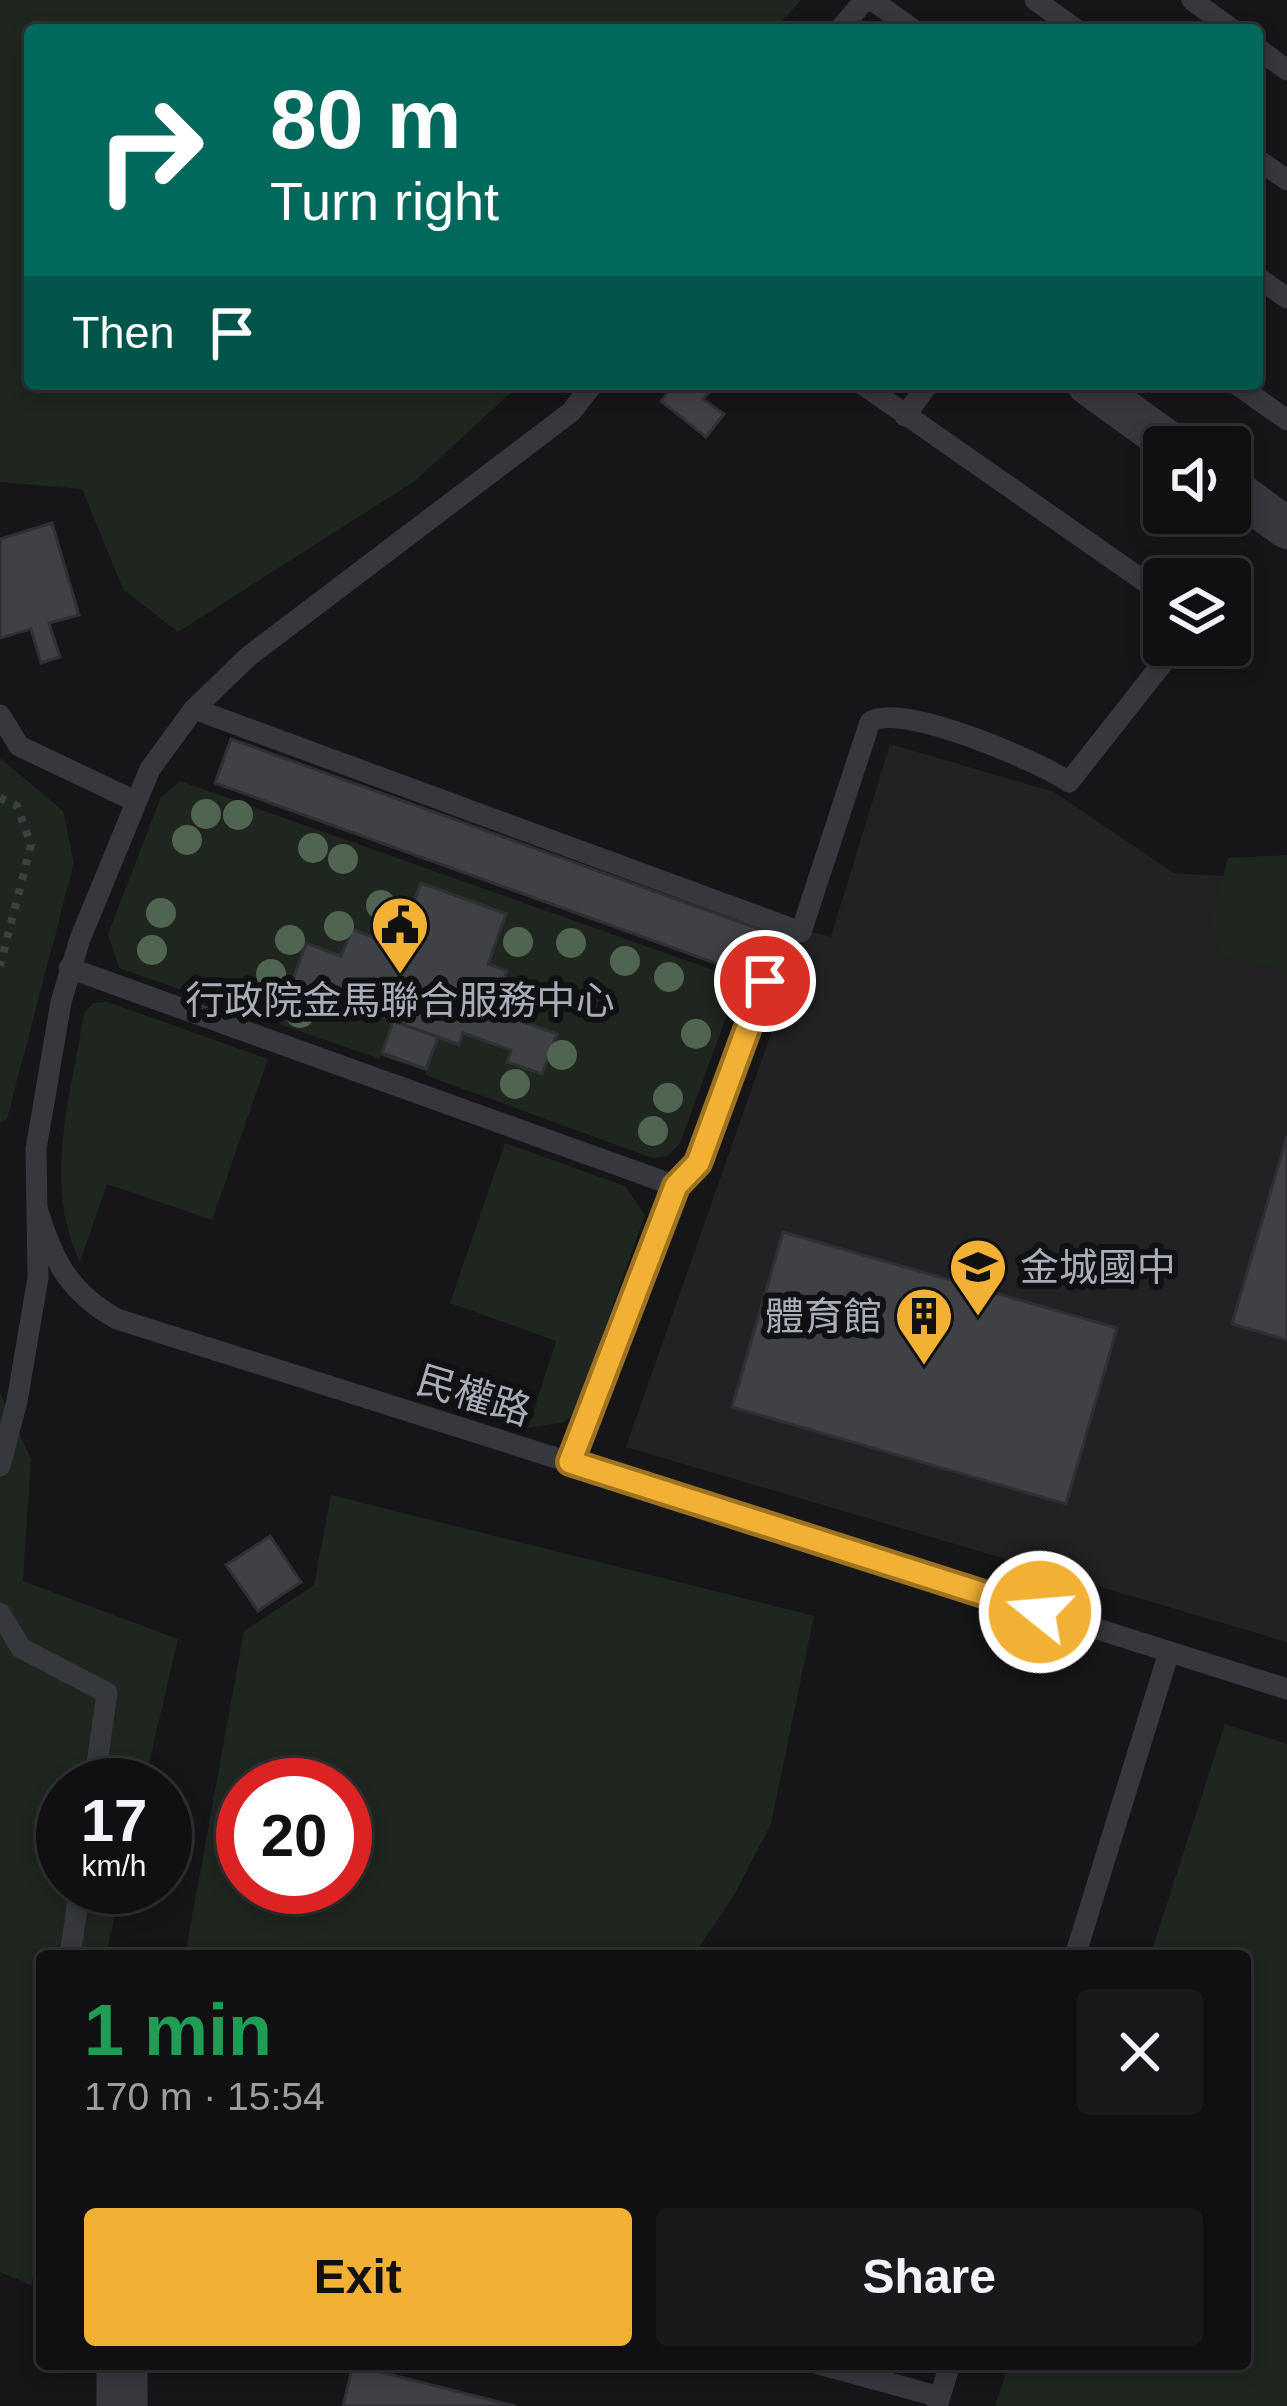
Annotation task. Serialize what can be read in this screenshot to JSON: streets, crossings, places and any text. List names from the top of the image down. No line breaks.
{"streets":{"lane":["民權路"]},"places":{"public building":["行政院金馬聯合服務中心"],"school or university":["金城國中"],"building":["體育館"]},"page":{"turn":["80 m","Turn right"],"then":"Then","speed":"17 km/h","limit":"20","heading":["1 min","170 m · 15:54"],"buttons":["Exit","Share"]}}
